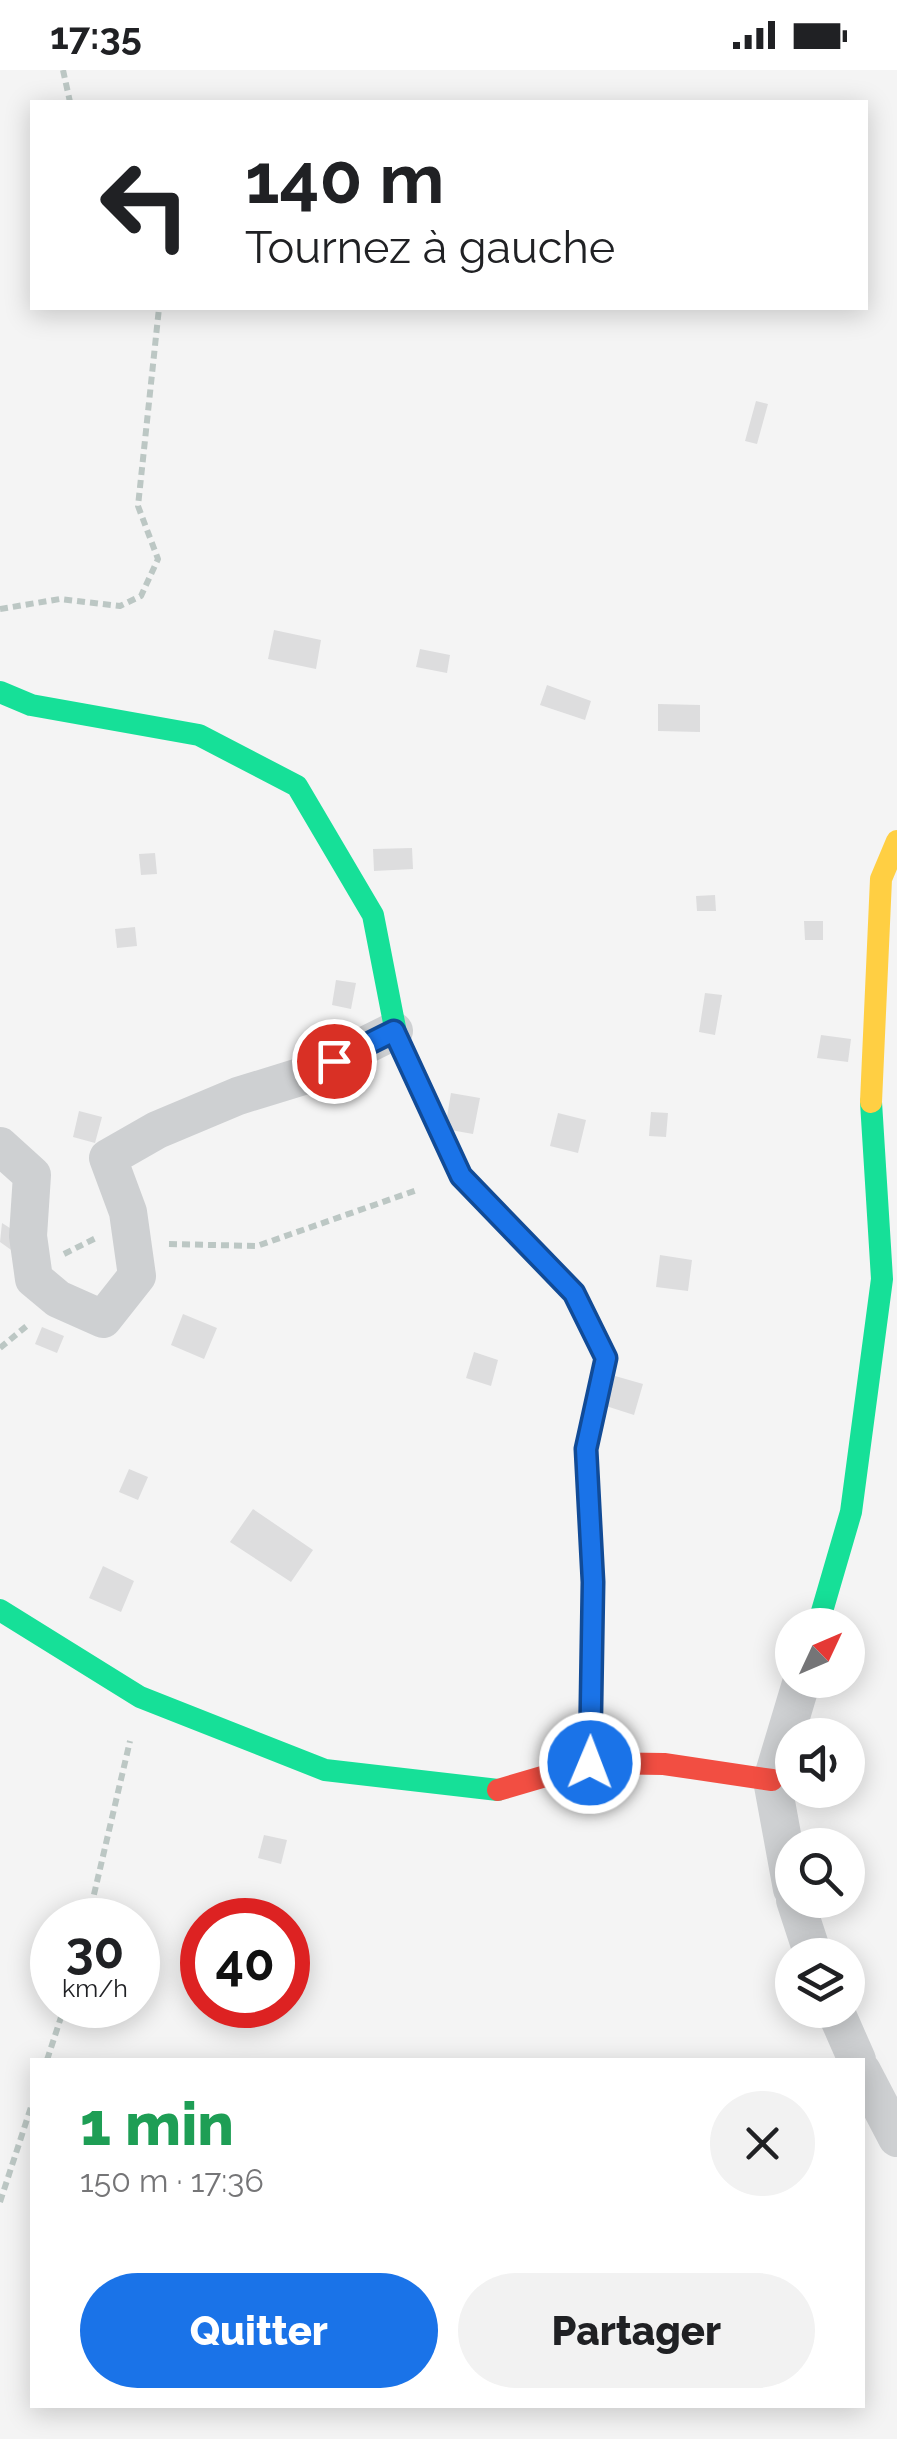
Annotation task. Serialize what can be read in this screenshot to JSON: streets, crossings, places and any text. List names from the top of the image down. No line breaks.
{"north":"top right","page":{"status":"17:35","turn":["140 m","Tournez à gauche"],"speed":"30 km/h","limit":"40","heading":["1 min","150 m · 17:36"],"buttons":["Quitter","Partager"]}}
